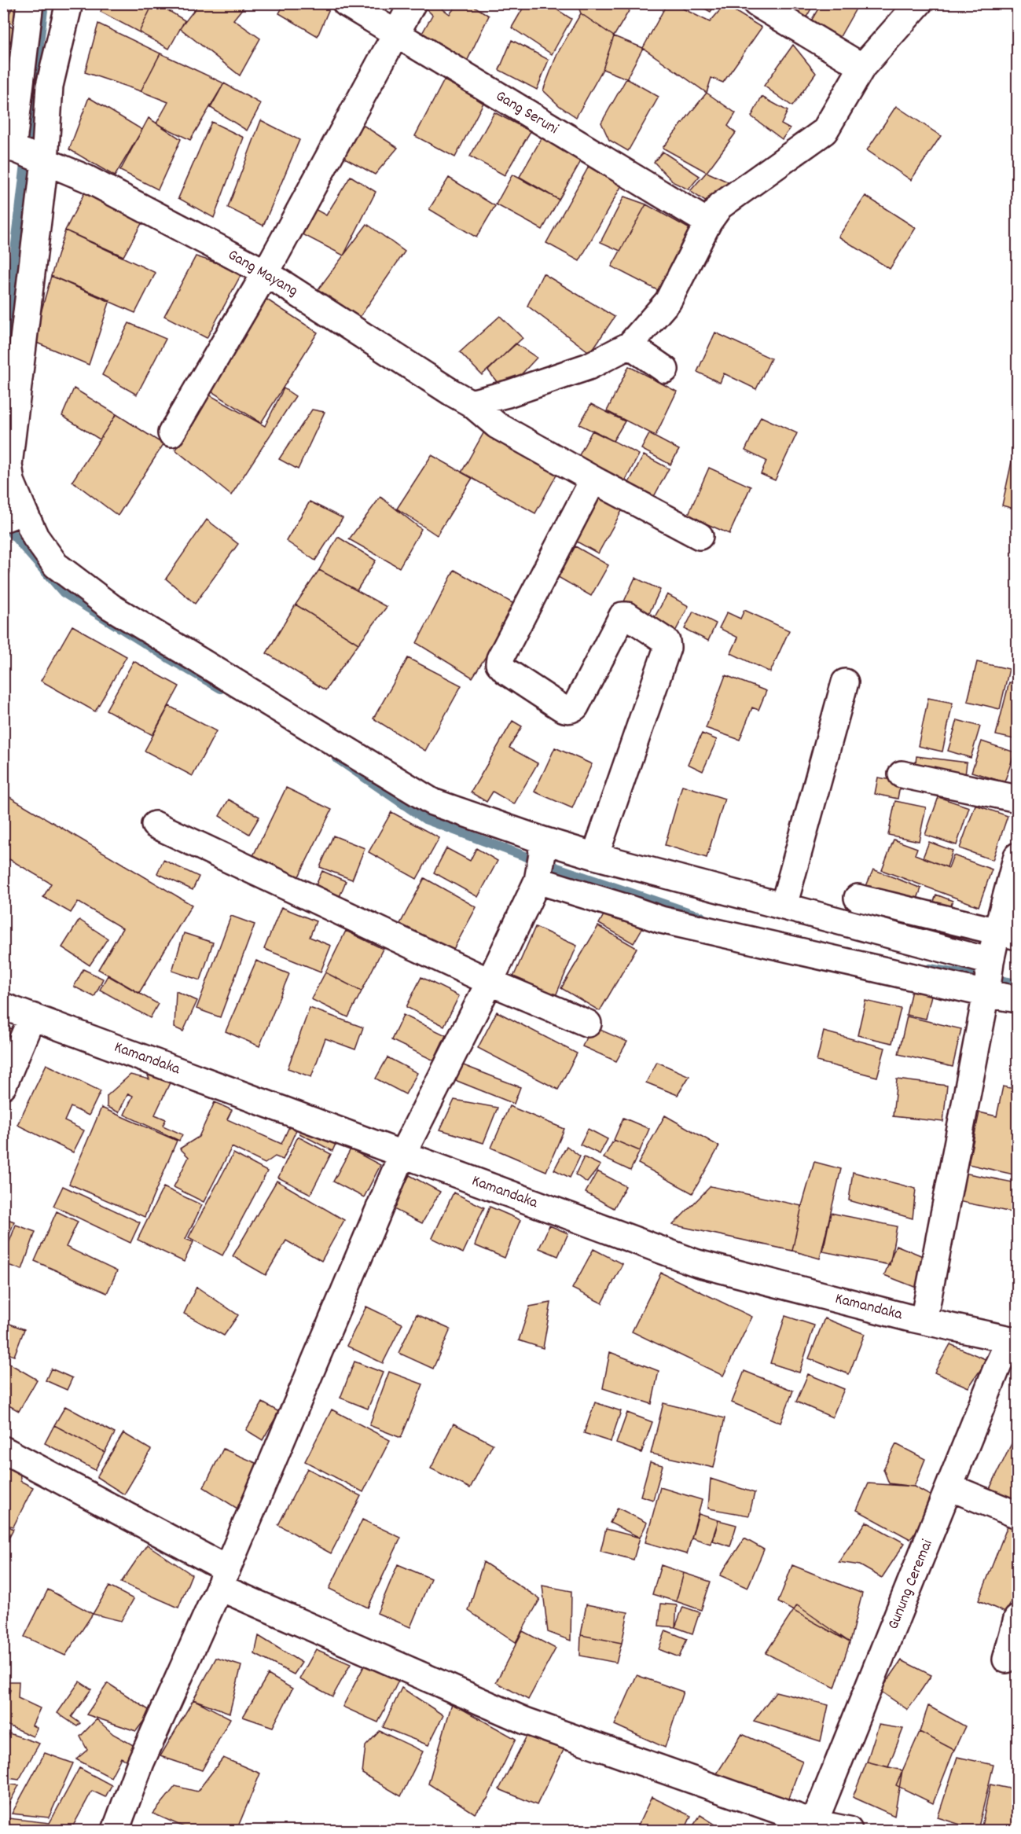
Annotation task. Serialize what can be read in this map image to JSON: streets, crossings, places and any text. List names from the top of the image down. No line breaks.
{"streets":{"street":["Gang Seruni","Gang Mayang","Kamandaka","Gunung Ceremai"]},"crossings":[["Kamandaka","Gunung Ceremai"]]}
